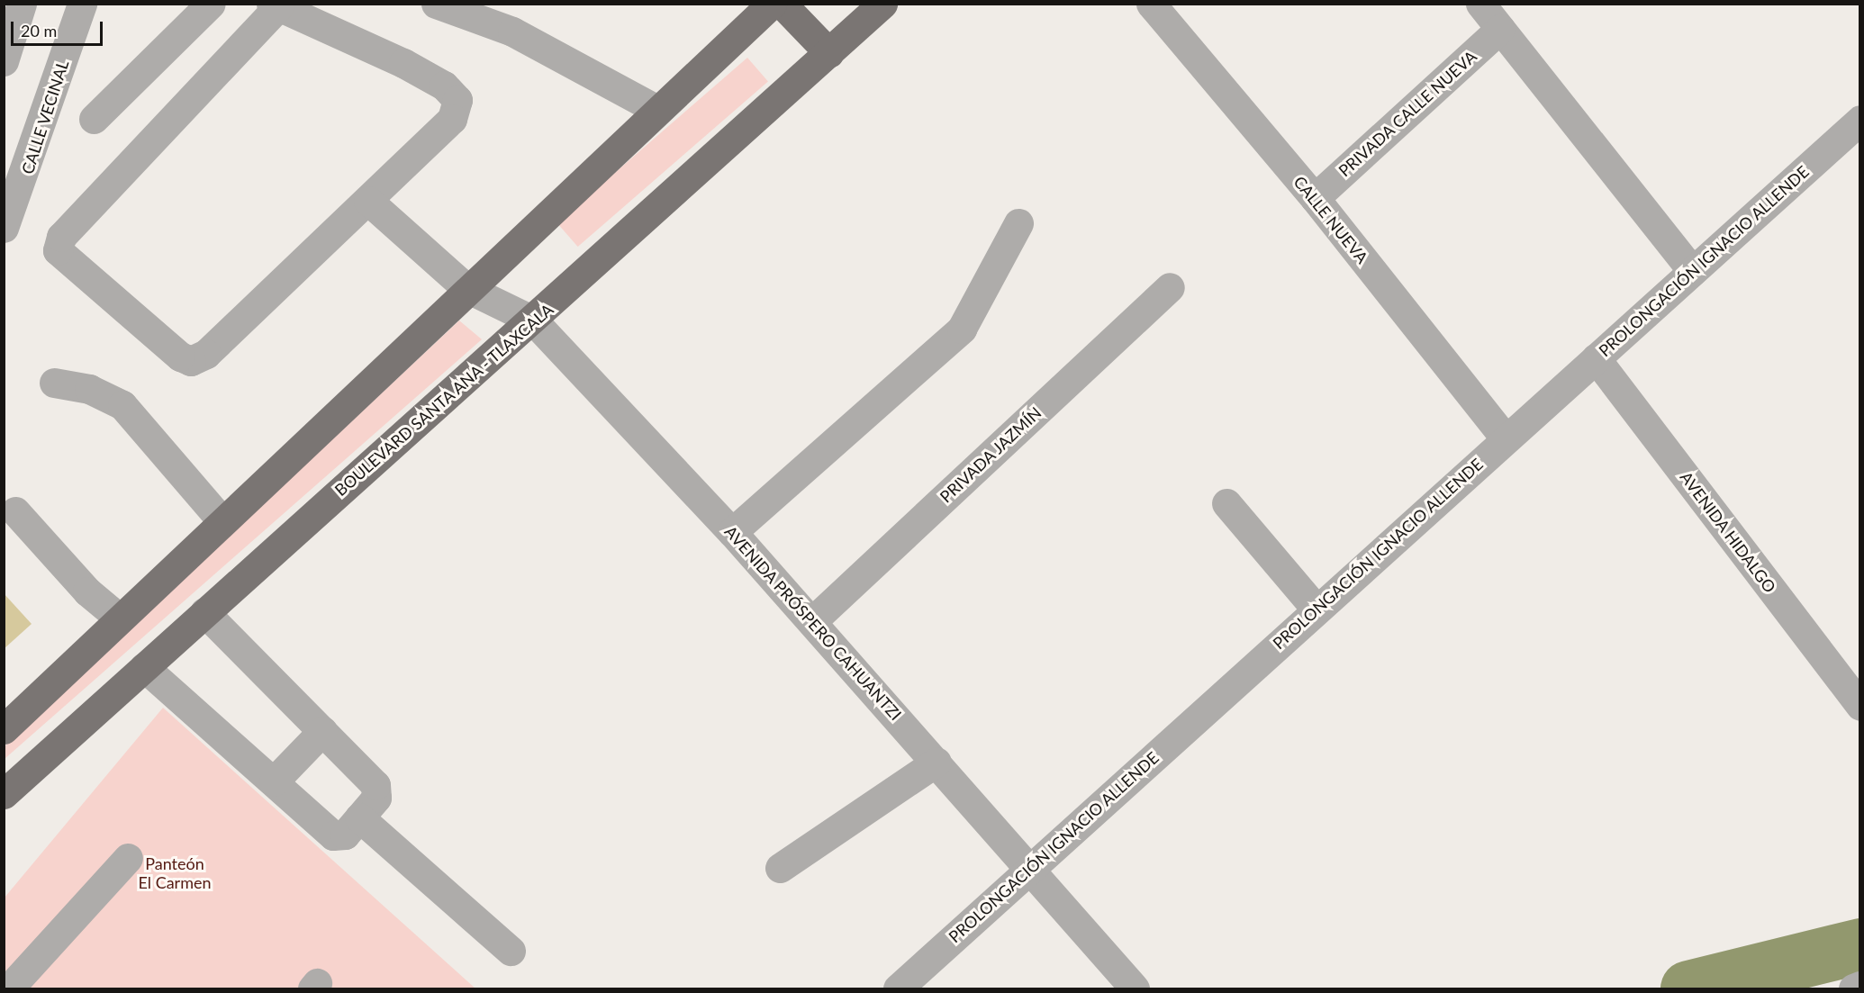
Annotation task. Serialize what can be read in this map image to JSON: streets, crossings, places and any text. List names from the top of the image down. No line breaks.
{"streets":{"main road":["BOULEVARD SANTA ANA - TLAXCALA"],"street":["PRIVADA CALLE NUEVA","CALLE VECINAL","CALLE NUEVA","PROLONGACIÓN IGNACIO ALLENDE","PRIVADA JAZMÍN","AVENIDA HIDALGO","AVENIDA PRÓSPERO CAHUANTZI"]},"crossings":[["PRIVADA CALLE NUEVA","CALLE NUEVA"],["CALLE NUEVA","PROLONGACIÓN IGNACIO ALLENDE"],["PROLONGACIÓN IGNACIO ALLENDE","AVENIDA HIDALGO"],["PROLONGACIÓN IGNACIO ALLENDE","AVENIDA PRÓSPERO CAHUANTZI"],["BOULEVARD SANTA ANA - TLAXCALA","AVENIDA PRÓSPERO CAHUANTZI"],["PRIVADA JAZMÍN","AVENIDA PRÓSPERO CAHUANTZI"]],"parks":["Panteón El Carmen"],"scale_bar":"20 m"}
